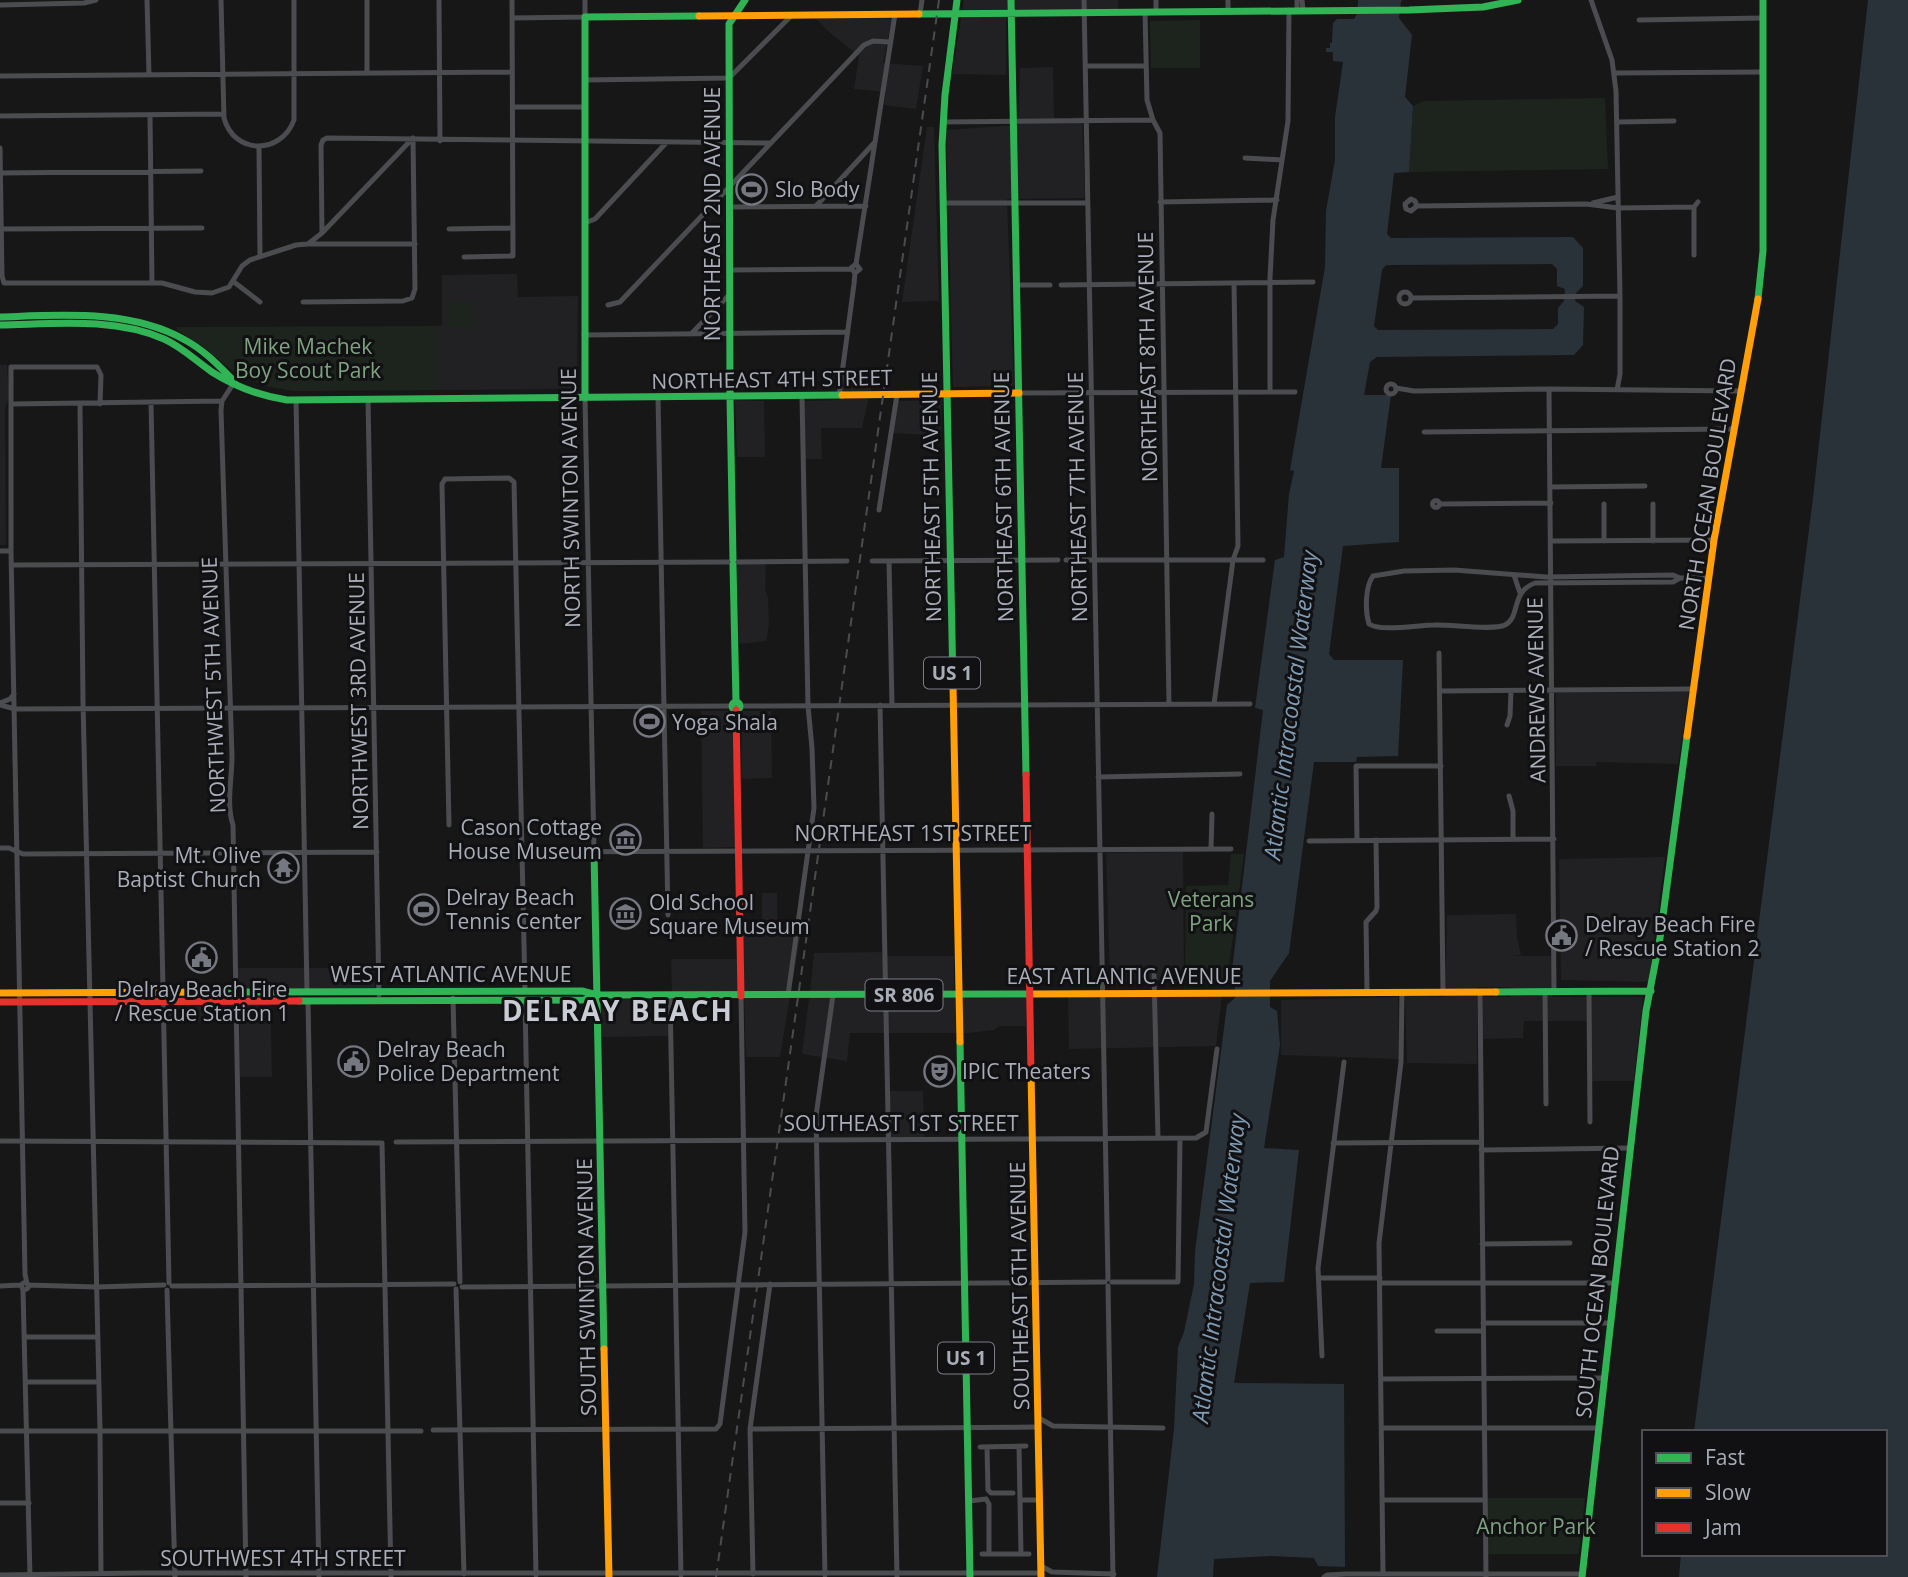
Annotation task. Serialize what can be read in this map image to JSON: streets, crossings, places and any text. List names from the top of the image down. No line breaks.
{"streets":{"main road":["NORTHEAST 2ND AVENUE","NORTHEAST 4TH STREET","NORTH OCEAN BOULEVARD","NORTHEAST 5TH AVENUE","NORTHEAST 6TH AVENUE","NORTH SWINTON AVENUE","US 1","WEST ATLANTIC AVENUE","EAST ATLANTIC AVENUE","SR 806","SOUTH OCEAN BOULEVARD","SOUTHEAST 6TH AVENUE","SOUTH SWINTON AVENUE"],"street":["NORTHEAST 8TH AVENUE","NORTHEAST 7TH AVENUE","NORTHWEST 5TH AVENUE","ANDREWS AVENUE","NORTHWEST 3RD AVENUE","NORTHEAST 1ST STREET","SOUTHEAST 1ST STREET","SOUTHWEST 4TH STREET"]},"crossings":[["NORTHEAST 2ND AVENUE","NORTHEAST 4TH STREET"],["NORTHEAST 2ND AVENUE","NORTHEAST 1ST STREET"],["NORTHEAST 2ND AVENUE","EAST ATLANTIC AVENUE"],["NORTHEAST 8TH AVENUE","NORTHEAST 4TH STREET"],["NORTHEAST 4TH STREET","NORTHEAST 5TH AVENUE"],["NORTHEAST 4TH STREET","NORTHEAST 6TH AVENUE"],["NORTHEAST 4TH STREET","NORTHEAST 7TH AVENUE"],["NORTHEAST 4TH STREET","NORTH SWINTON AVENUE"],["NORTHEAST 4TH STREET","NORTHWEST 3RD AVENUE"],["NORTH OCEAN BOULEVARD","EAST ATLANTIC AVENUE"],["NORTH OCEAN BOULEVARD","SOUTH OCEAN BOULEVARD"],["NORTHEAST 5TH AVENUE","US 1"],["NORTHEAST 5TH AVENUE","NORTHEAST 1ST STREET"],["NORTHEAST 5TH AVENUE","EAST ATLANTIC AVENUE"],["NORTHEAST 6TH AVENUE","NORTHEAST 1ST STREET"],["NORTHEAST 6TH AVENUE","EAST ATLANTIC AVENUE"],["NORTHEAST 6TH AVENUE","SOUTHEAST 6TH AVENUE"],["NORTHEAST 7TH AVENUE","NORTHEAST 1ST STREET"],["NORTHEAST 7TH AVENUE","EAST ATLANTIC AVENUE"],["NORTHEAST 7TH AVENUE","SOUTHEAST 1ST STREET"],["NORTHEAST 7TH AVENUE","SOUTHWEST 4TH STREET"],["NORTH SWINTON AVENUE","NORTHEAST 1ST STREET"],["NORTH SWINTON AVENUE","WEST ATLANTIC AVENUE"],["NORTH SWINTON AVENUE","EAST ATLANTIC AVENUE"],["NORTH SWINTON AVENUE","SOUTH SWINTON AVENUE"],["US 1","EAST ATLANTIC AVENUE"],["US 1","SOUTHEAST 1ST STREET"],["US 1","SOUTHWEST 4TH STREET"],["NORTHWEST 5TH AVENUE","WEST ATLANTIC AVENUE"],["NORTHWEST 5TH AVENUE","SOUTHWEST 4TH STREET"],["ANDREWS AVENUE","EAST ATLANTIC AVENUE"],["NORTHWEST 3RD AVENUE","WEST ATLANTIC AVENUE"],["WEST ATLANTIC AVENUE","EAST ATLANTIC AVENUE"],["WEST ATLANTIC AVENUE","SOUTH SWINTON AVENUE"],["EAST ATLANTIC AVENUE","SOUTH OCEAN BOULEVARD"],["EAST ATLANTIC AVENUE","SOUTHEAST 6TH AVENUE"],["EAST ATLANTIC AVENUE","SOUTH SWINTON AVENUE"],["SOUTHEAST 1ST STREET","SOUTHEAST 6TH AVENUE"],["SOUTHEAST 1ST STREET","SOUTH SWINTON AVENUE"],["SOUTHEAST 6TH AVENUE","SOUTHWEST 4TH STREET"],["SOUTH SWINTON AVENUE","SOUTHWEST 4TH STREET"]],"districts":["DELRAY BEACH"],"water":["Atlantic Intracoastal Waterway"],"parks":["Mike Machek Boy Scout Park","Veterans Park","Anchor Park"],"places":{"sports":["Slo Body","Yoga Shala","Delray Beach Tennis Center"],"museum":["Cason Cottage House Museum","Old School Square Museum"],"temple":["Mt. Olive Baptist Church"],"public building":["Delray Beach Fire / Rescue Station 2","Delray Beach Fire / Rescue Station 1","Delray Beach Police Department"],"theatre":["IPIC Theaters"]},"legend":["Fast","Slow","Jam"]}
